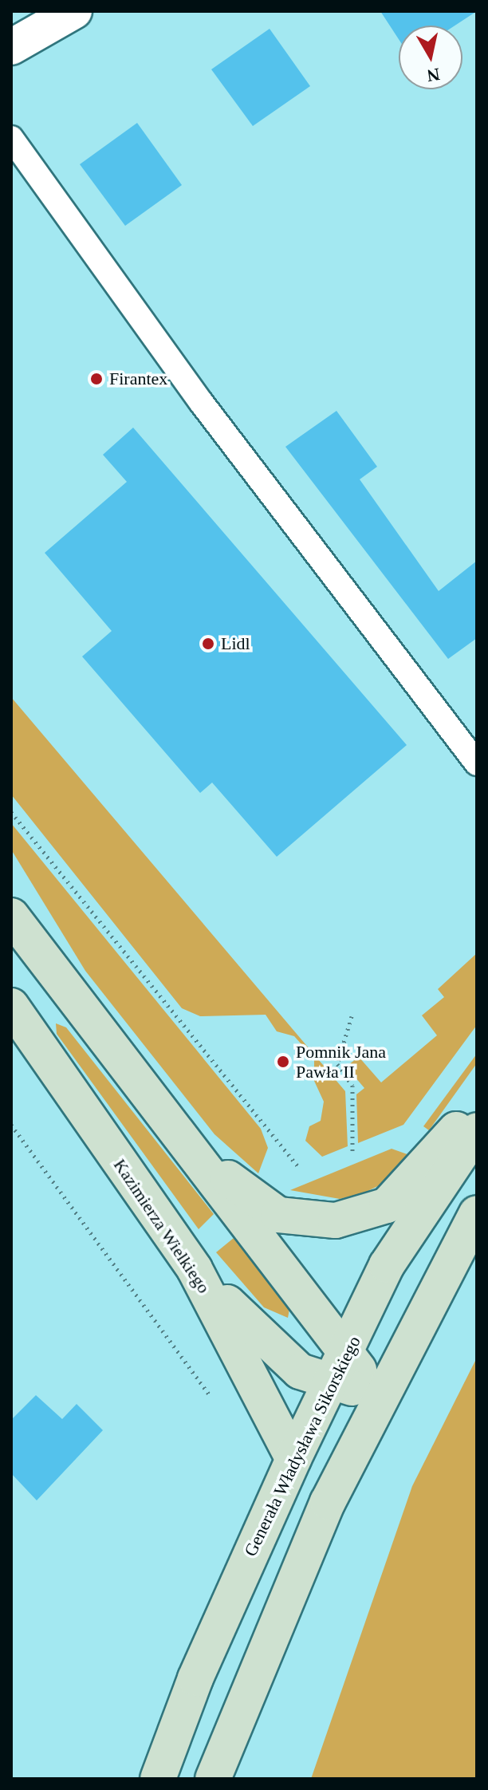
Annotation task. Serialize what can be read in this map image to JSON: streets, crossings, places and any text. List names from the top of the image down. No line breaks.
{"streets":{"street":["Kazimierza Wielkiego","Generała Władysława Sikorskiego"]},"crossings":[["Kazimierza Wielkiego","Generała Władysława Sikorskiego"]],"places":["Firantex","Lidl","Pomnik Jana Pawła II"],"north":"bottom"}
